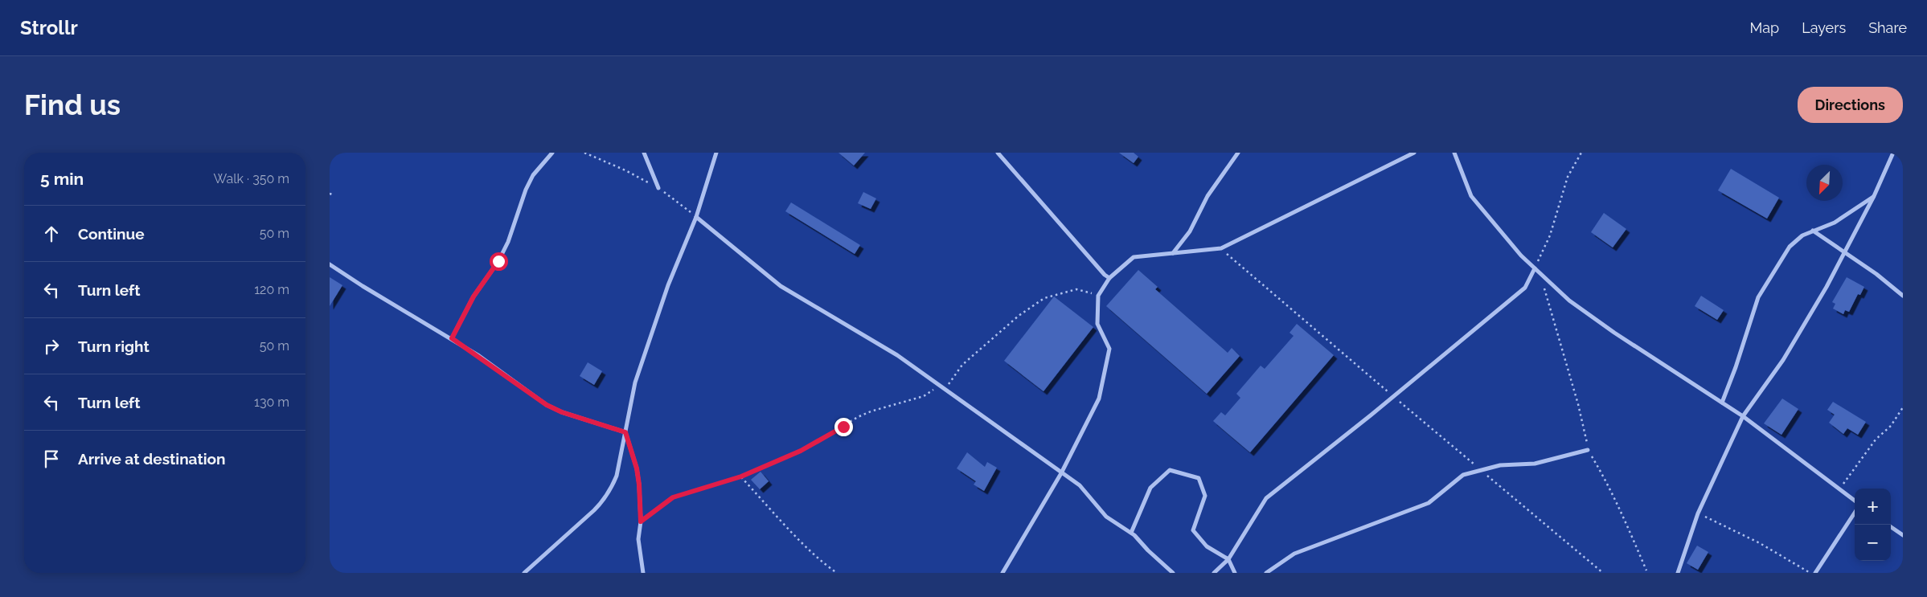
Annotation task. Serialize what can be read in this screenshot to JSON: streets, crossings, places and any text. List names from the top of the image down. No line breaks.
{"north":"bottom left","page":{"header":"Strollr","nav":["Map","Layers","Share"],"buttons":"Directions","title":"Find us","heading":["5 min","Walk · 350 m"],"list":[["Continue","50 m"],["Turn left","120 m"],["Turn right","50 m"],["Turn left","130 m"],"Arrive at destination"],"map_buttons":["+","−"]}}
